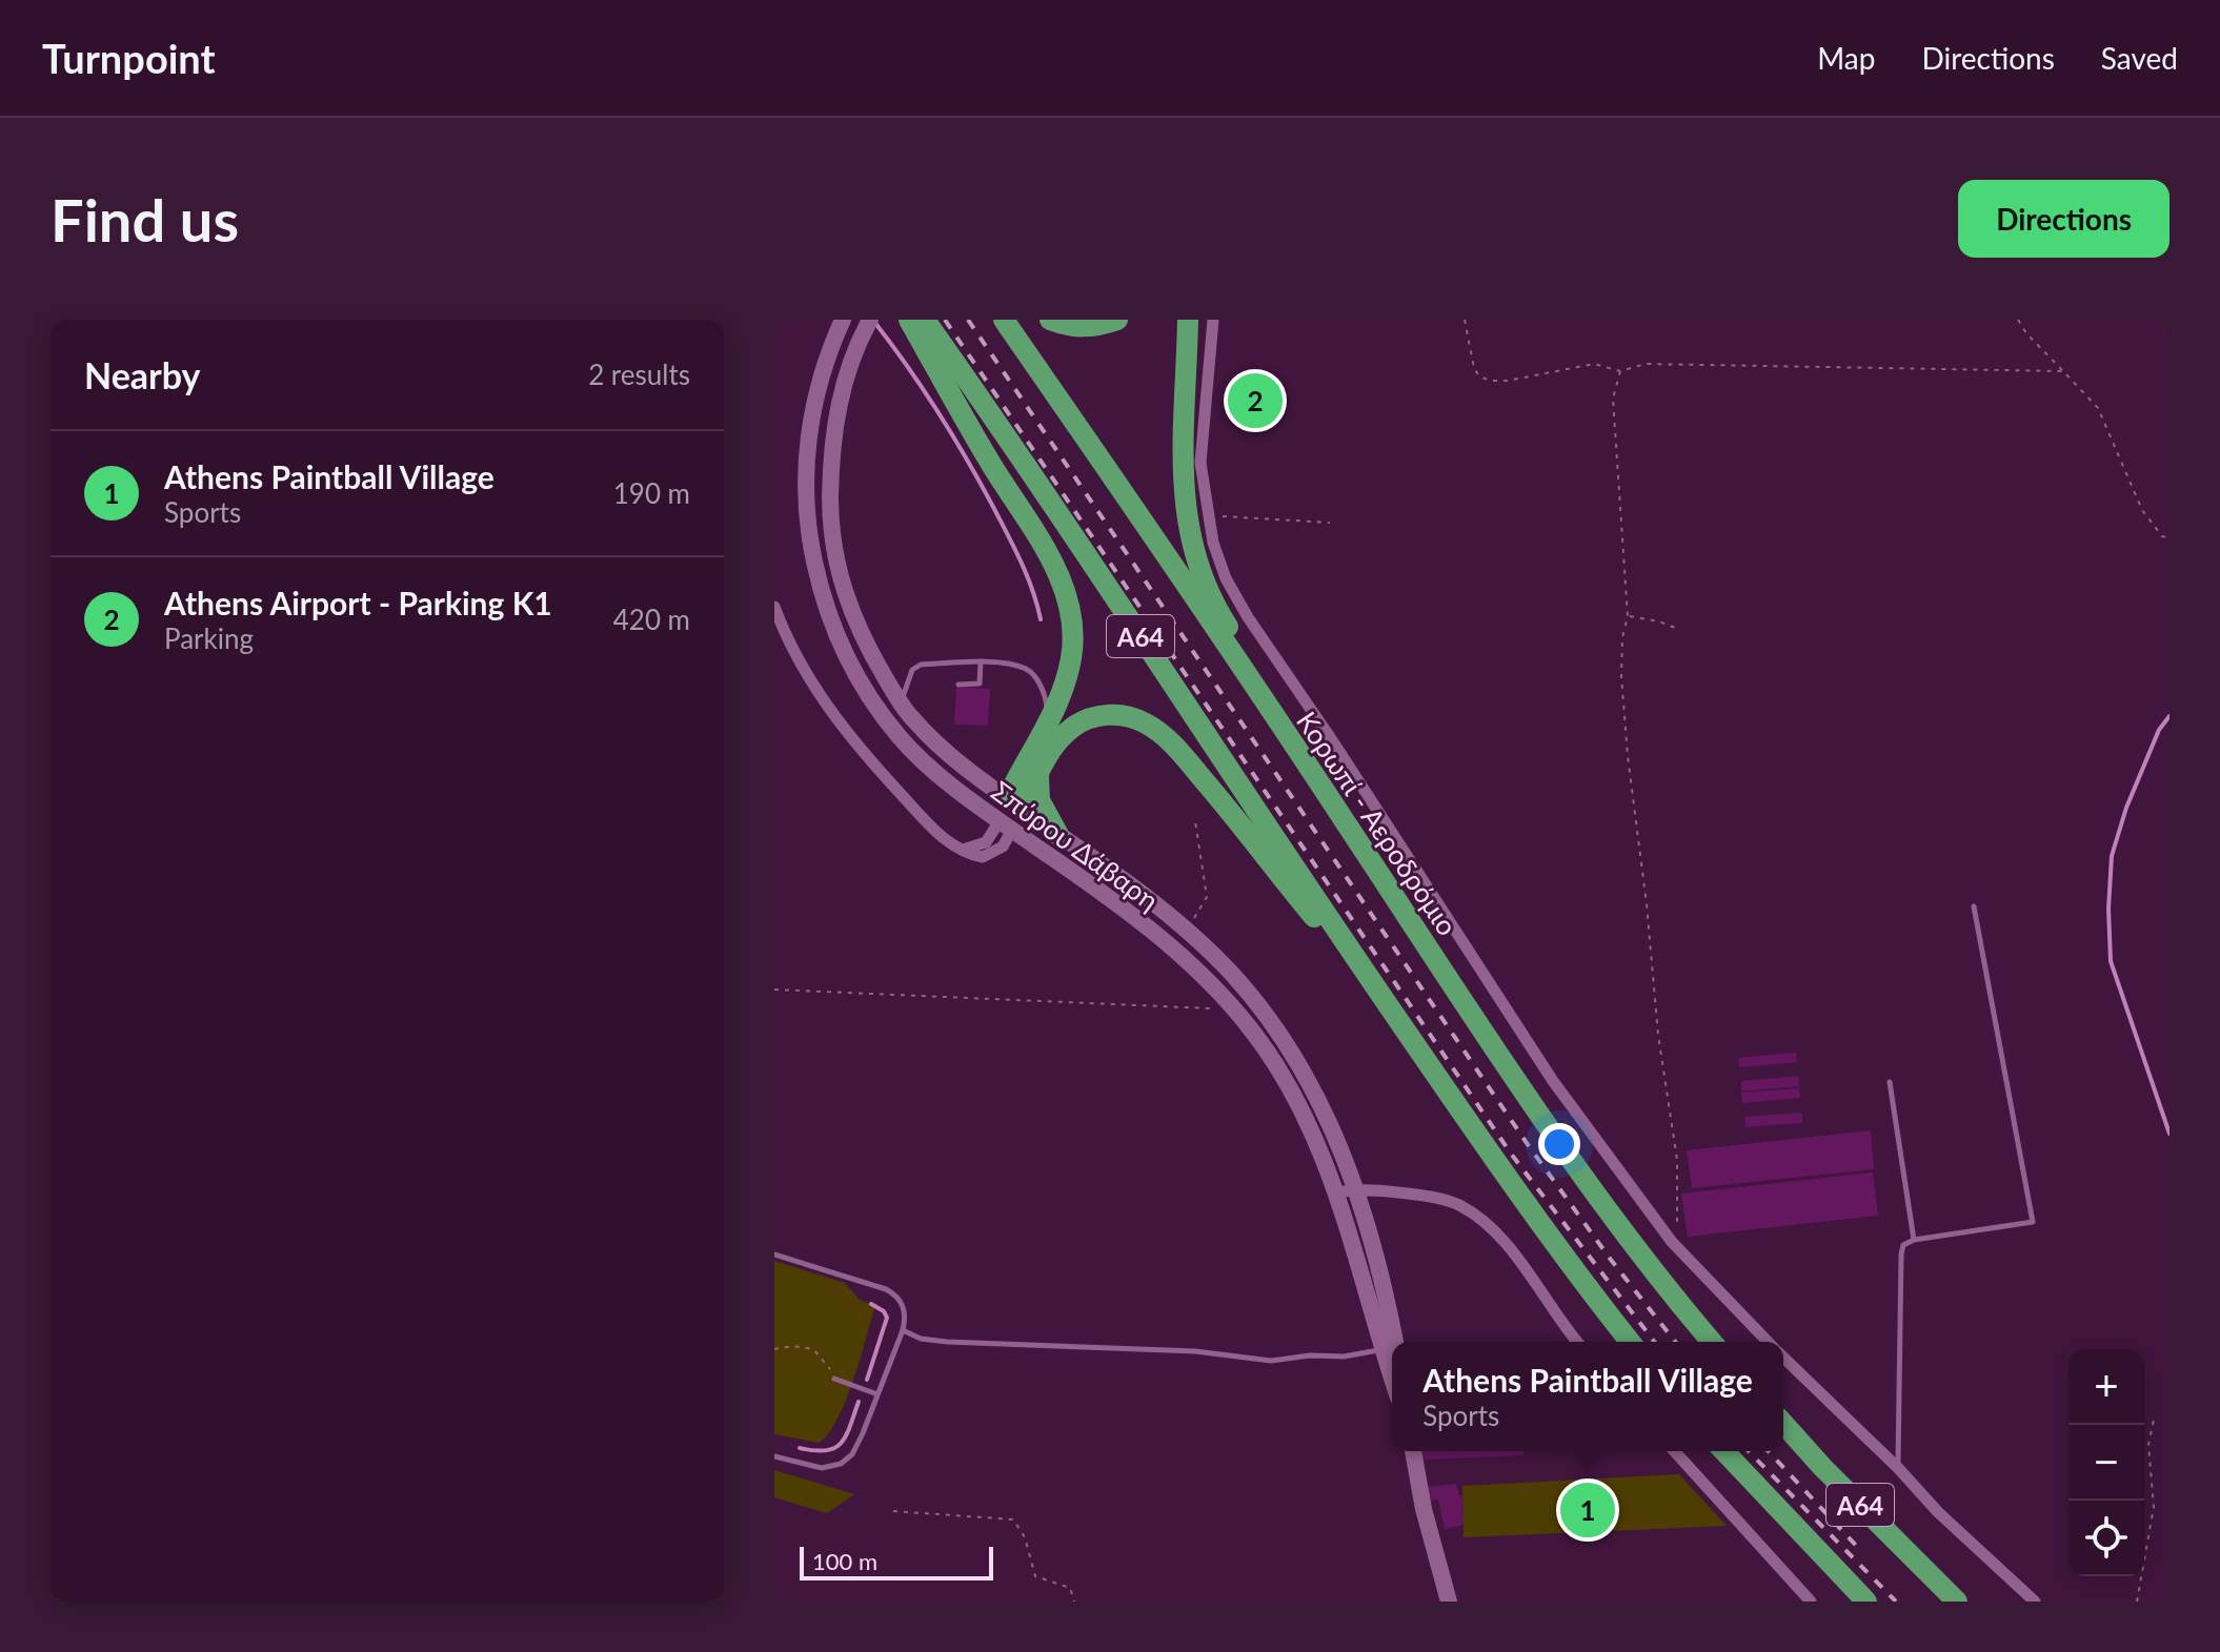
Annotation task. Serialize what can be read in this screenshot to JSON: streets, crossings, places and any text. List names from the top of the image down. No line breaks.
{"streets":{"highway":["Α64","Κορωπί - Αεροδρόμιο"],"street":["Σπύρου Δάβαρη"]},"scale_bar":"100 m","page":{"header":"Turnpoint","nav":["Map","Directions","Saved"],"buttons":"Directions","title":"Find us","heading":["Nearby","2 results"],"pins":["2","1"],"list":[{"mark":"1","name":"Athens Paintball Village","note":"Sports","value":"190 m"},{"mark":"2","name":"Athens Airport - Parking K1","note":"Parking","value":"420 m"}],"popup":["Athens Paintball Village","Sports"],"map_buttons":["+","−"],"scale":"100 m"}}
